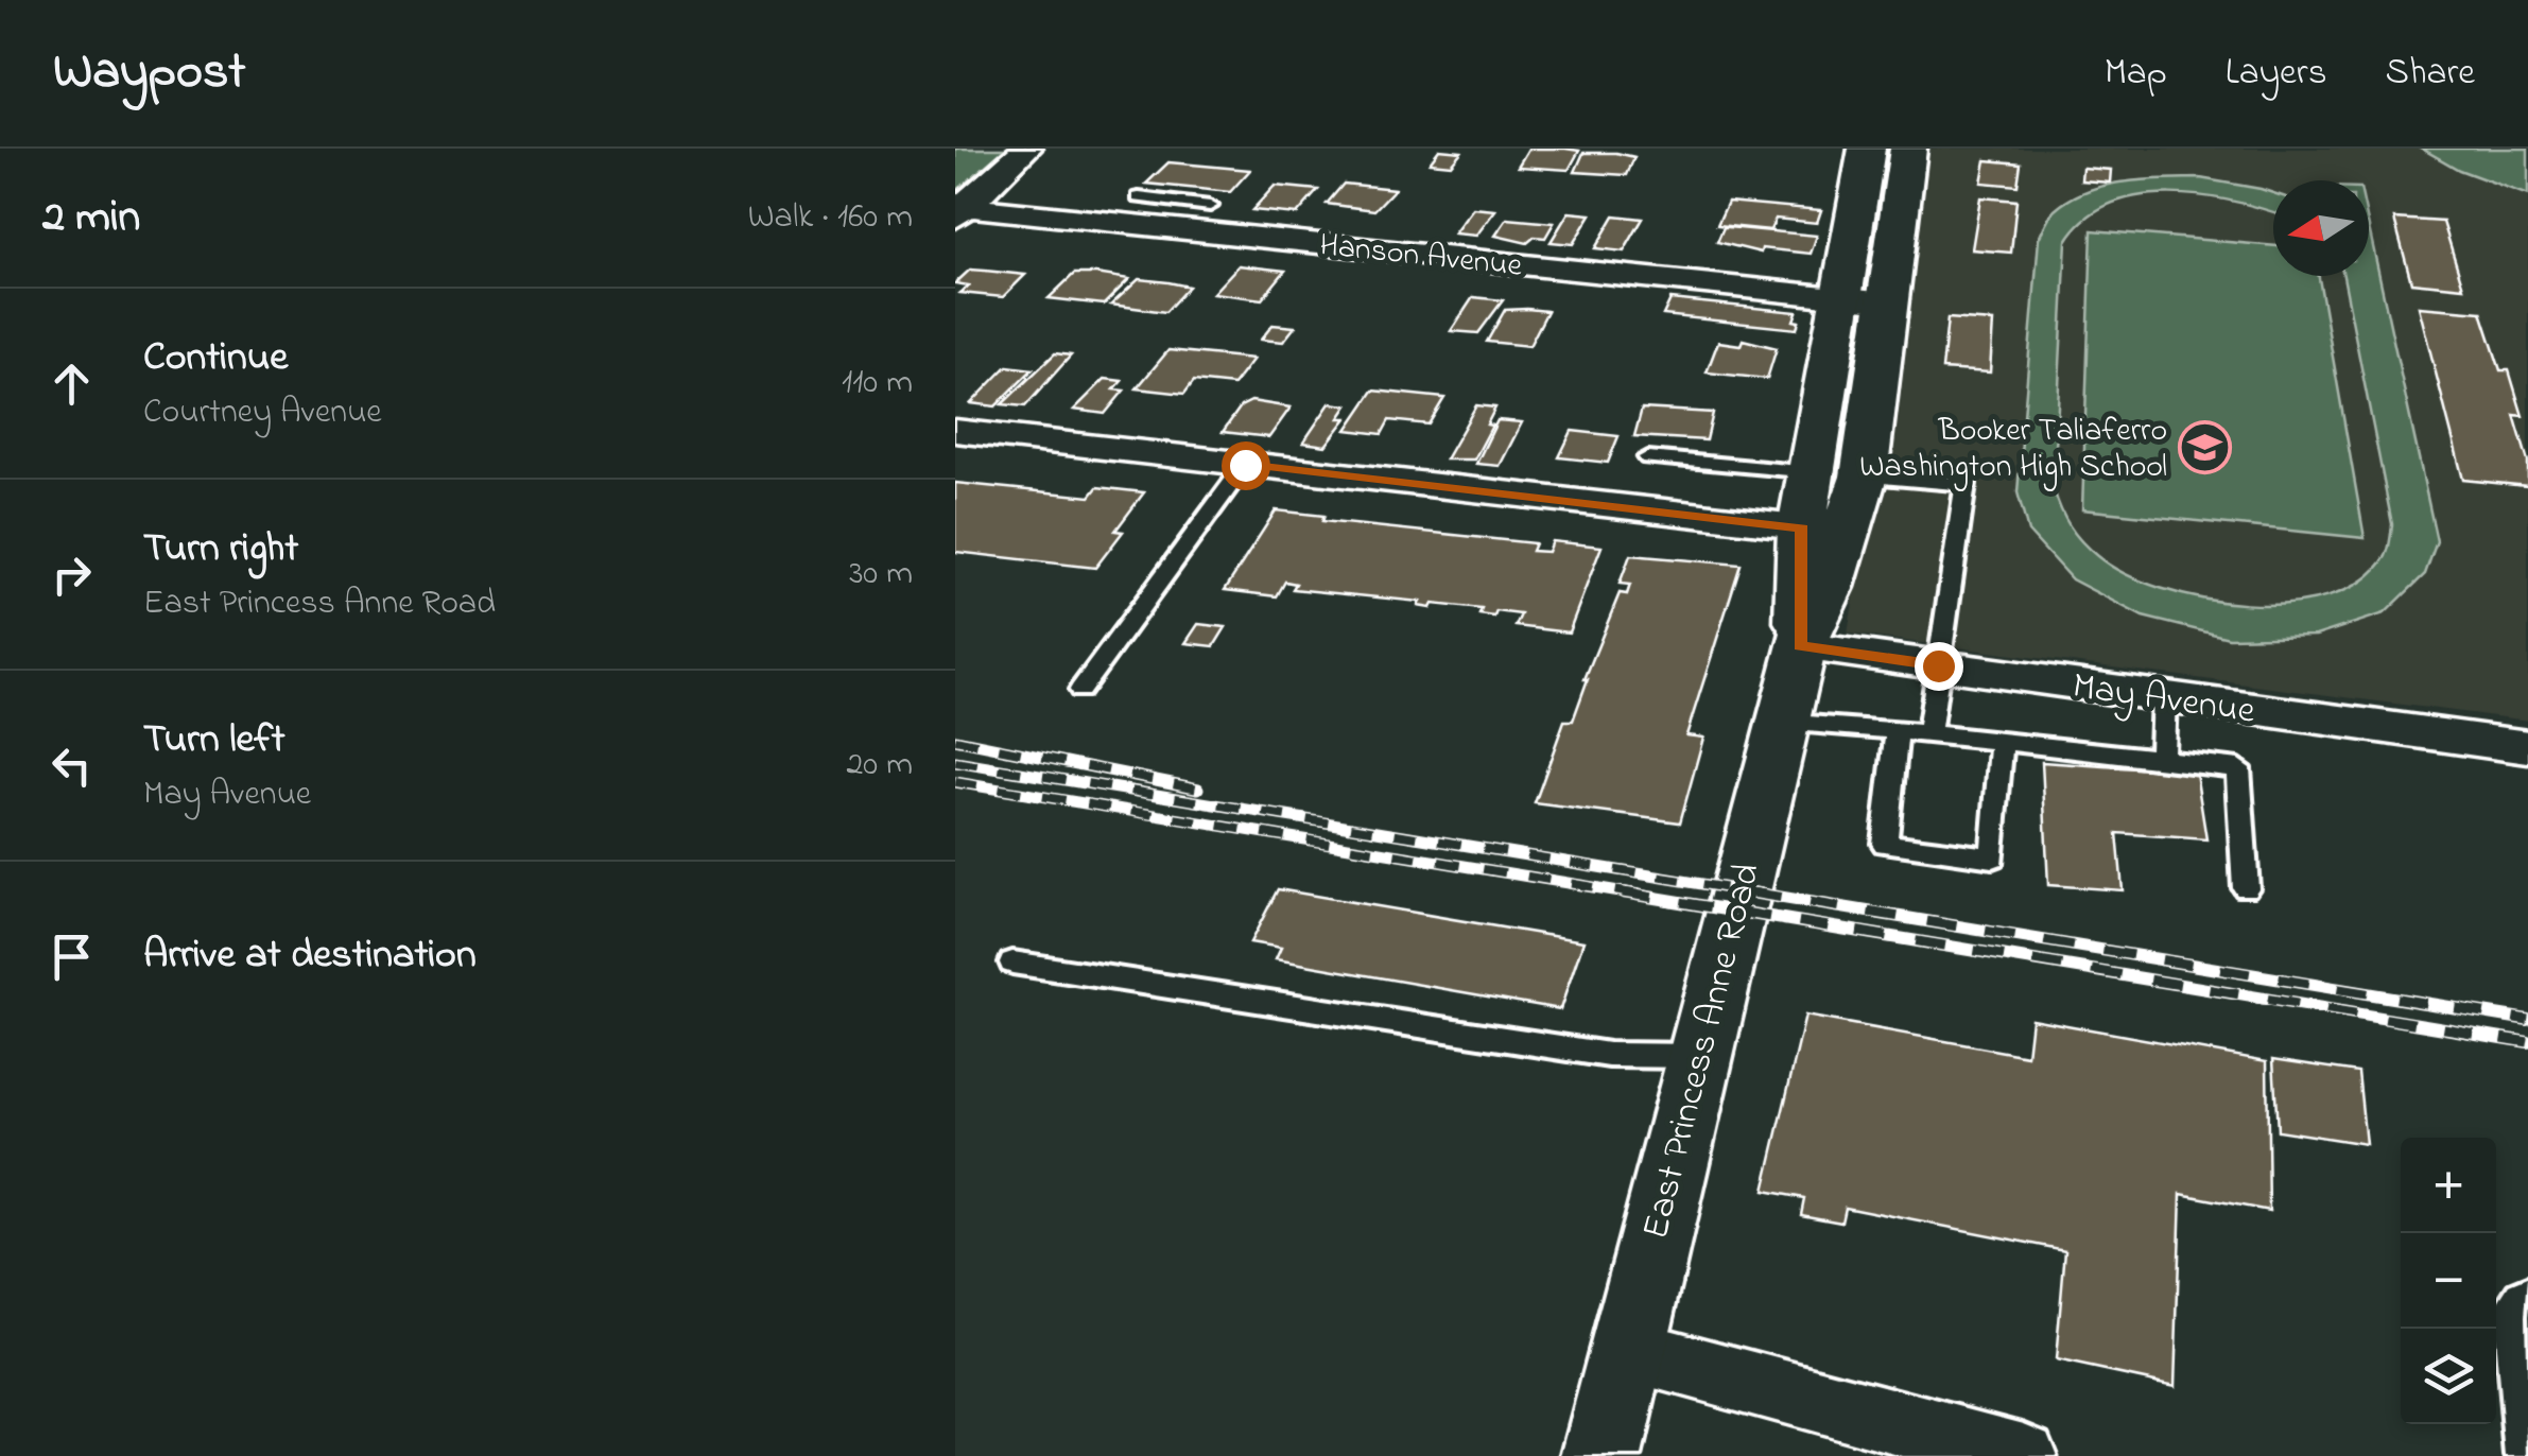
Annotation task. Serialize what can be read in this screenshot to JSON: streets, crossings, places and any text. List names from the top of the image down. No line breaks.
{"streets":{"main road":["East Princess Anne Road"],"street":["Hanson Avenue","May Avenue"]},"crossings":[["Hanson Avenue","East Princess Anne Road"],["May Avenue","East Princess Anne Road"]],"places":{"school or university":["Booker Taliaferro Washington High School"]},"north":"left","page":{"header":"Waypost","nav":["Map","Layers","Share"],"heading":["2 min","Walk · 160 m"],"list":[["Continue","Courtney Avenue","110 m"],["Turn right","East Princess Anne Road","30 m"],["Turn left","May Avenue","20 m"],"Arrive at destination"],"map_buttons":["+","−"]}}
